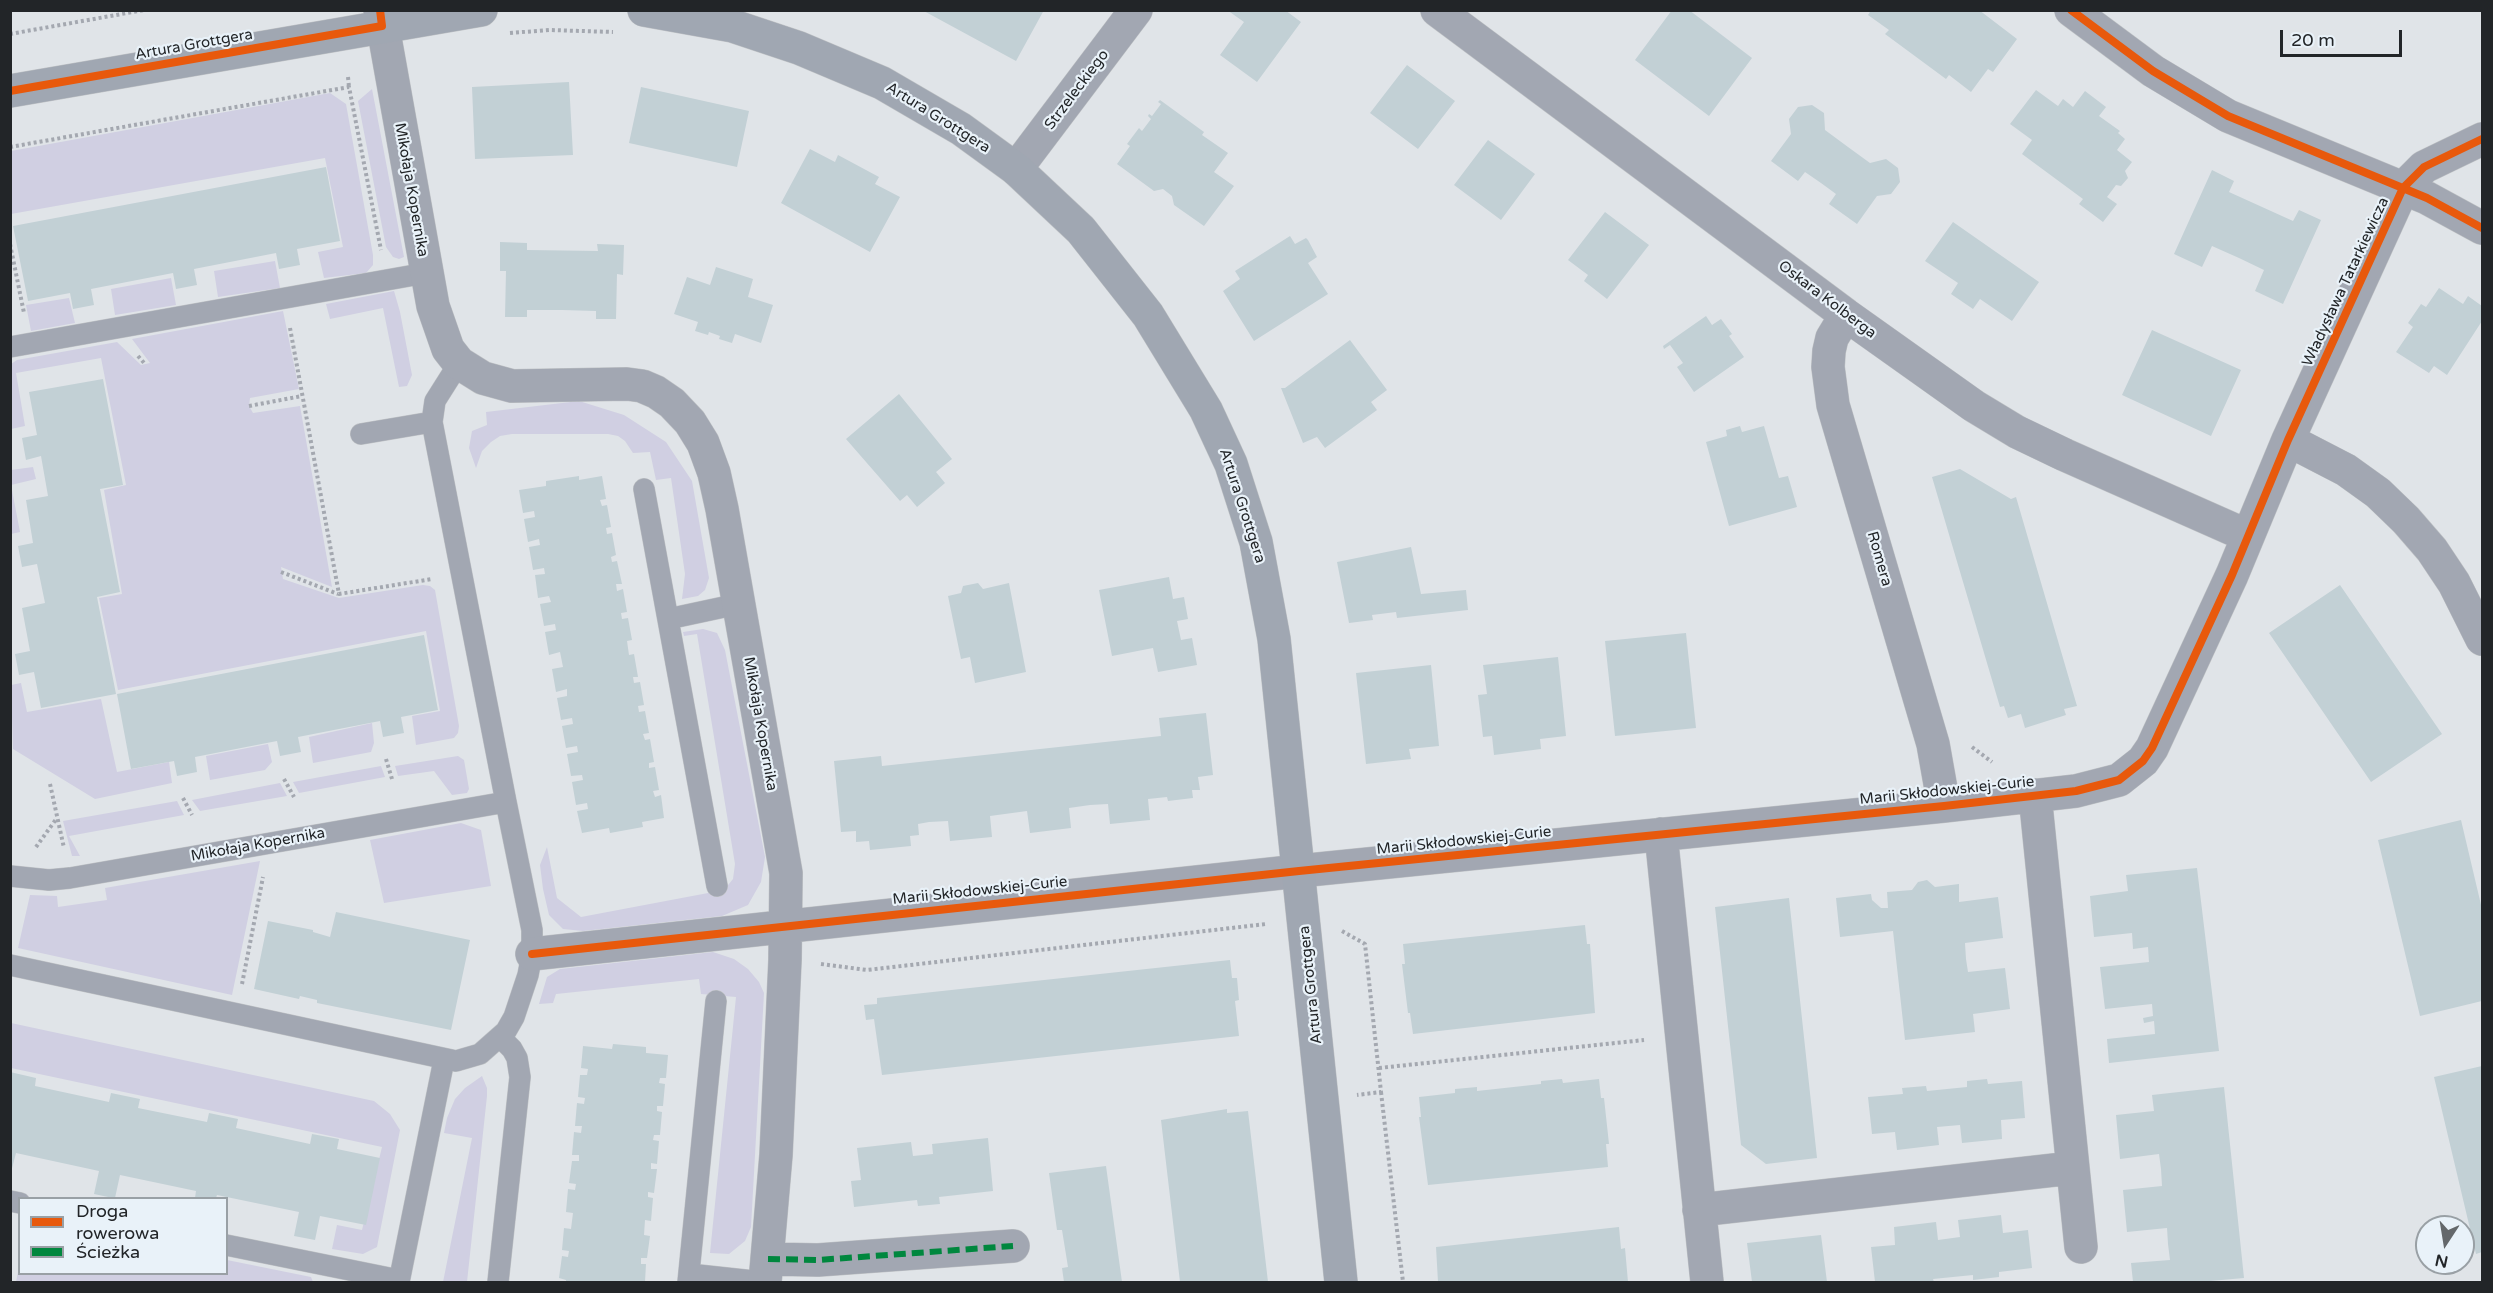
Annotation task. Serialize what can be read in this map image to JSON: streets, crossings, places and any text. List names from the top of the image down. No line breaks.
{"streets":{"street":["Artura Grottgera","Strzeleckiego","Mikołaja Kopernika","Władysława Tatarkiewicza","Oskara Kolberga","Romera","Marii Skłodowskiej-Curie"]},"crossings":[["Artura Grottgera","Strzeleckiego"],["Artura Grottgera","Mikołaja Kopernika"],["Artura Grottgera","Marii Skłodowskiej-Curie"],["Mikołaja Kopernika","Marii Skłodowskiej-Curie"],["Władysława Tatarkiewicza","Oskara Kolberga"],["Władysława Tatarkiewicza","Marii Skłodowskiej-Curie"],["Oskara Kolberga","Romera"],["Oskara Kolberga","Marii Skłodowskiej-Curie"],["Romera","Marii Skłodowskiej-Curie"]],"legend":["Droga rowerowa","Ścieżka"],"scale_bar":"20 m","north":"bottom"}
